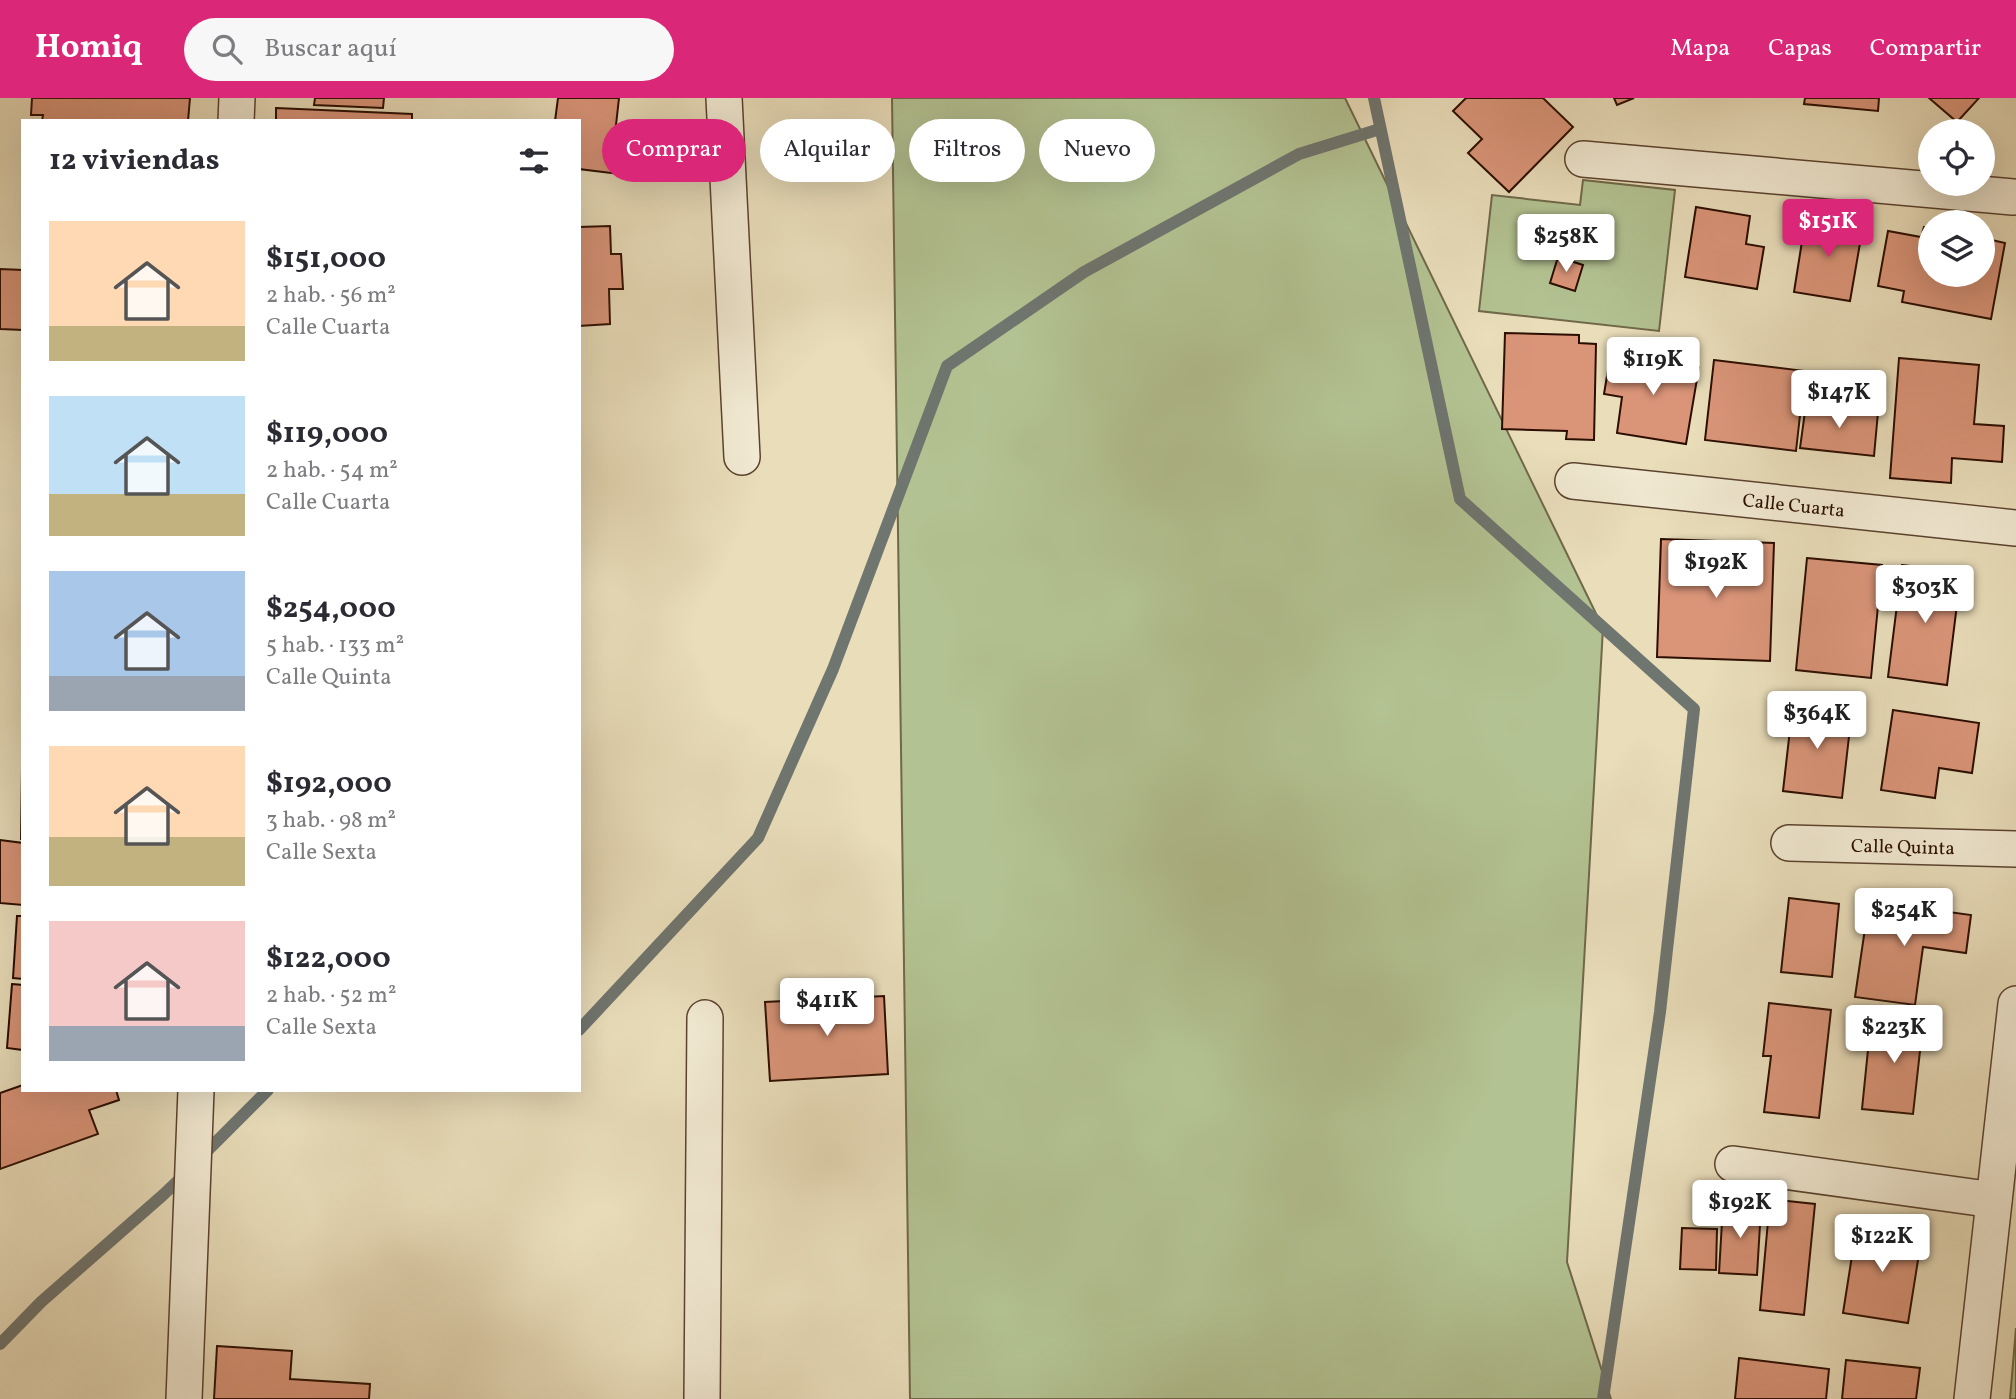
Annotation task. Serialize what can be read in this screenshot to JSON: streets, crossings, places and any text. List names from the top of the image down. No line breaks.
{"streets":{"street":["Calle Cuarta","Calle Quinta"]},"page":{"header":"Homiq","search":"Buscar aquí","nav":["Mapa","Capas","Compartir"],"chip":["Comprar","Alquilar","Filtros","Nuevo"],"heading":"12 viviendas","price":["$151K","$258K","$119K","$147K","$192K","$303K","$364K","$254K","$411K","$223K","$192K","$122K"],"list":[{"name":"$151,000","note":"2 hab. · 56 m² · Calle Cuarta"},{"name":"$119,000","note":"2 hab. · 54 m² · Calle Cuarta"},{"name":"$254,000","note":"5 hab. · 133 m² · Calle Quinta"},{"name":"$192,000","note":"3 hab. · 98 m² · Calle Sexta"},{"name":"$122,000","note":"2 hab. · 52 m² · Calle Sexta"}]}}
